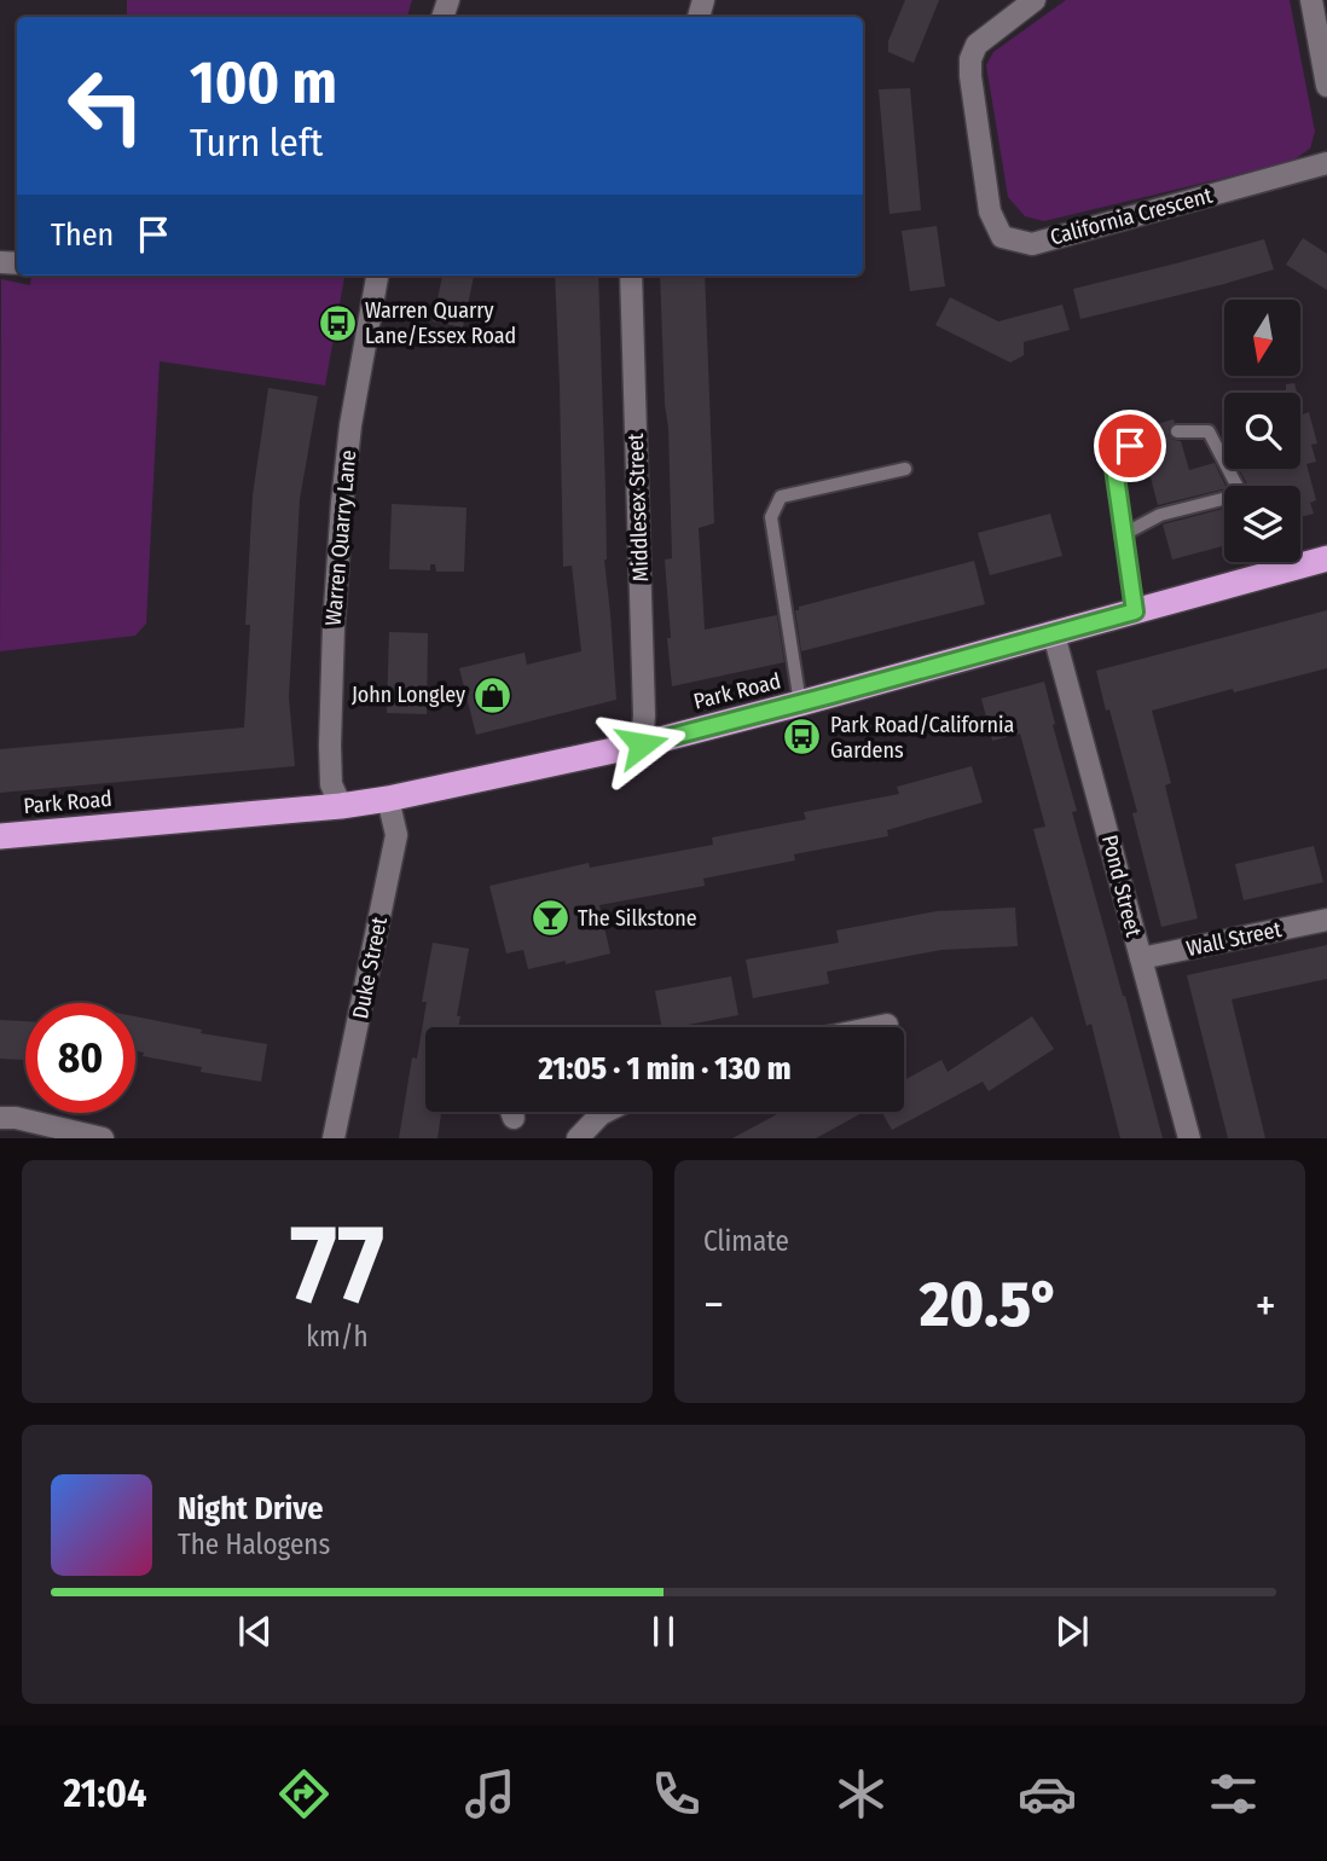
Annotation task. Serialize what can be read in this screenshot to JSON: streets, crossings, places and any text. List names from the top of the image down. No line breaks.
{"streets":{"highway":["Park Road"],"street":["California Crescent","Middlesex Street","Warren Quarry Lane","Pond Street","Wall Street","Duke Street"]},"crossings":[["Middlesex Street","Park Road"],["Warren Quarry Lane","Park Road"],["Park Road","Pond Street"],["Park Road","Duke Street"],["Pond Street","Wall Street"]],"places":{"bus stop":["Warren Quarry Lane/Essex Road","Park Road/California Gardens"],"shop":["John Longley"],"bar":["The Silkstone"]},"north":"bottom","page":{"turn":["100 m","Turn left"],"then":"Then","limit":"80","trip":"21:05 · 1 min · 130 m","tile":[["77","km/h"],"Climate"],"heat":["−","20.5°","+"],"song":["Night Drive","The Halogens"],"tabs":"21:04"}}
